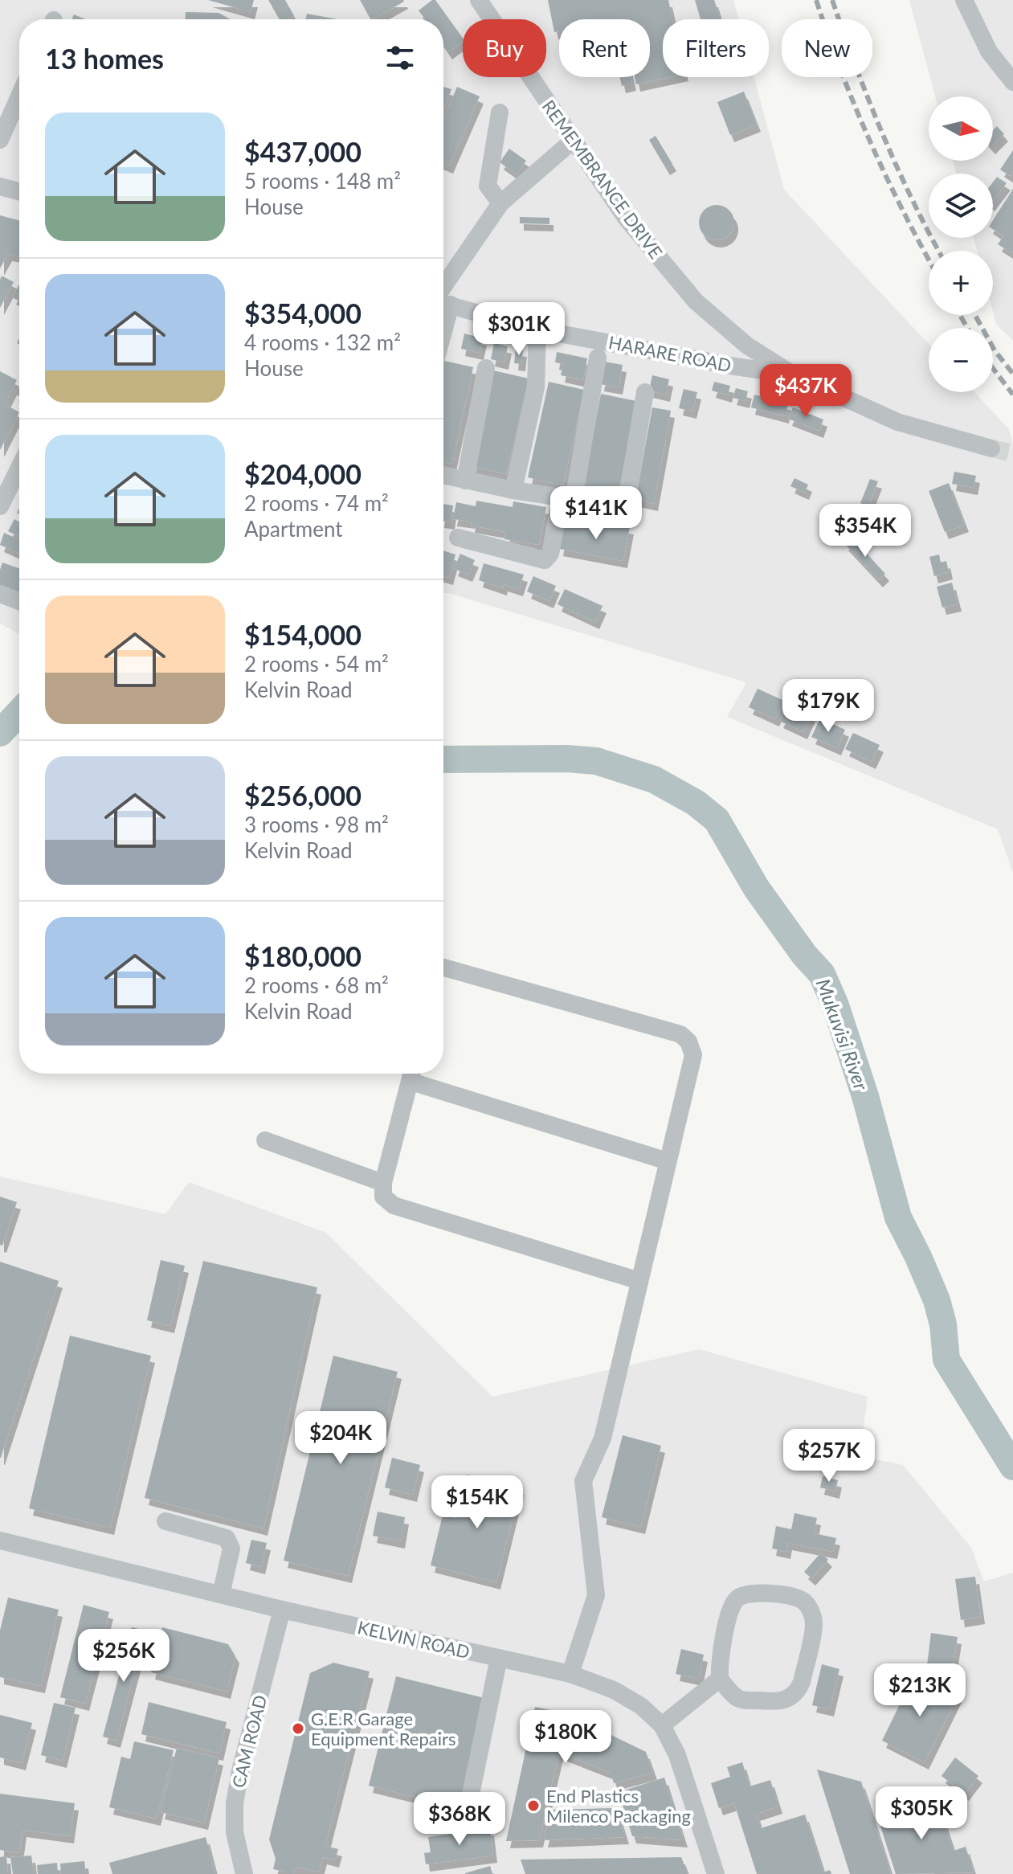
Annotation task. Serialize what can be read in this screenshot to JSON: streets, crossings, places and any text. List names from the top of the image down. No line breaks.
{"streets":{"street":["REMEMBRANCE DRIVE","HARARE ROAD","KELVIN ROAD","CAM ROAD"]},"crossings":[["REMEMBRANCE DRIVE","HARARE ROAD"],["KELVIN ROAD","CAM ROAD"]],"water":["Mukuvisi River"],"places":["G.E.R Garage Equipment Repairs","End Plastics Milenco Packaging"],"north":"right","page":{"chip":["Buy","Rent","Filters","New"],"heading":"13 homes","map_buttons":["+","−"],"list":[{"name":"$437,000","note":"5 rooms · 148 m² · House"},{"name":"$354,000","note":"4 rooms · 132 m² · House"},{"name":"$204,000","note":"2 rooms · 74 m² · Apartment"},{"name":"$154,000","note":"2 rooms · 54 m² · Kelvin Road"},{"name":"$256,000","note":"3 rooms · 98 m² · Kelvin Road"},{"name":"$180,000","note":"2 rooms · 68 m² · Kelvin Road"}],"price":["$301K","$437K","$141K","$354K","$179K","$204K","$257K","$154K","$256K","$213K","$180K","$305K","$368K"]}}
